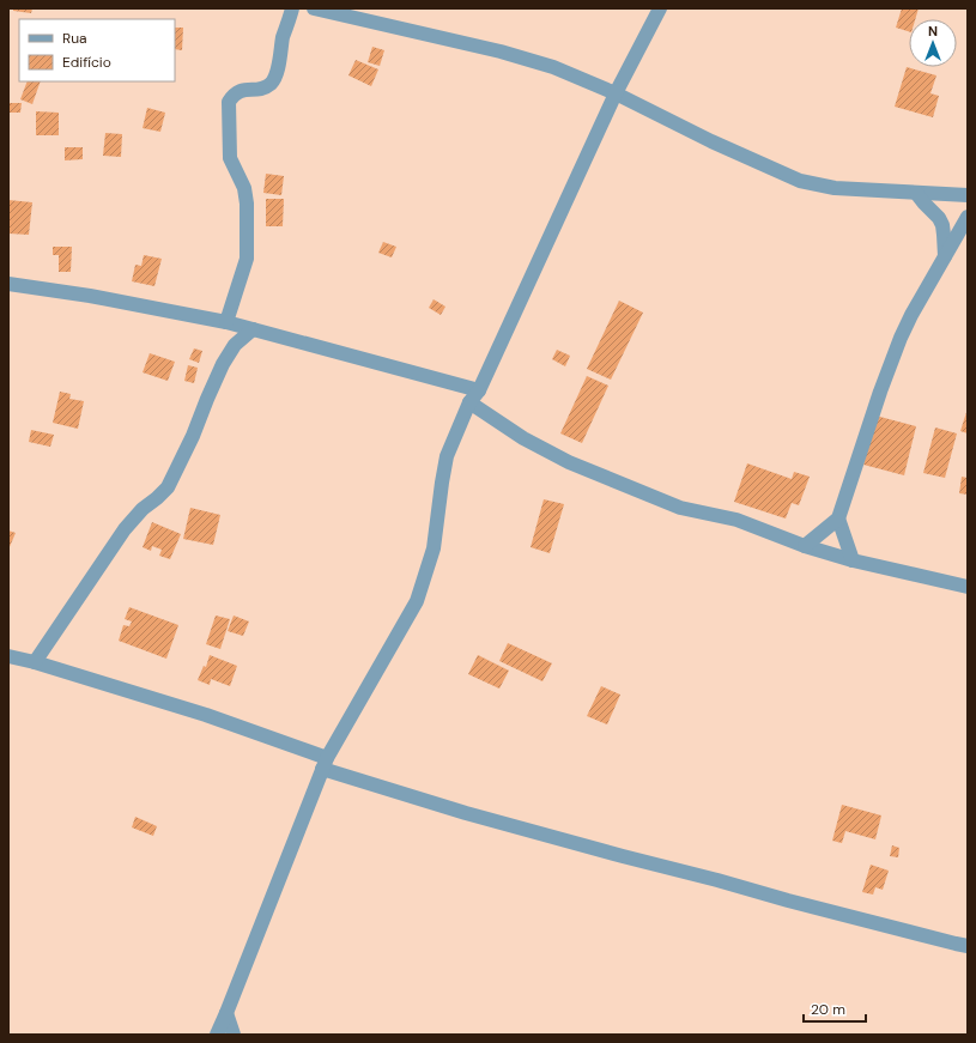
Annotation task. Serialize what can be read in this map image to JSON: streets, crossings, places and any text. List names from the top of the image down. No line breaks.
{"legend":["Rua","Edifício"],"scale_bar":"20 m","north":"top"}
